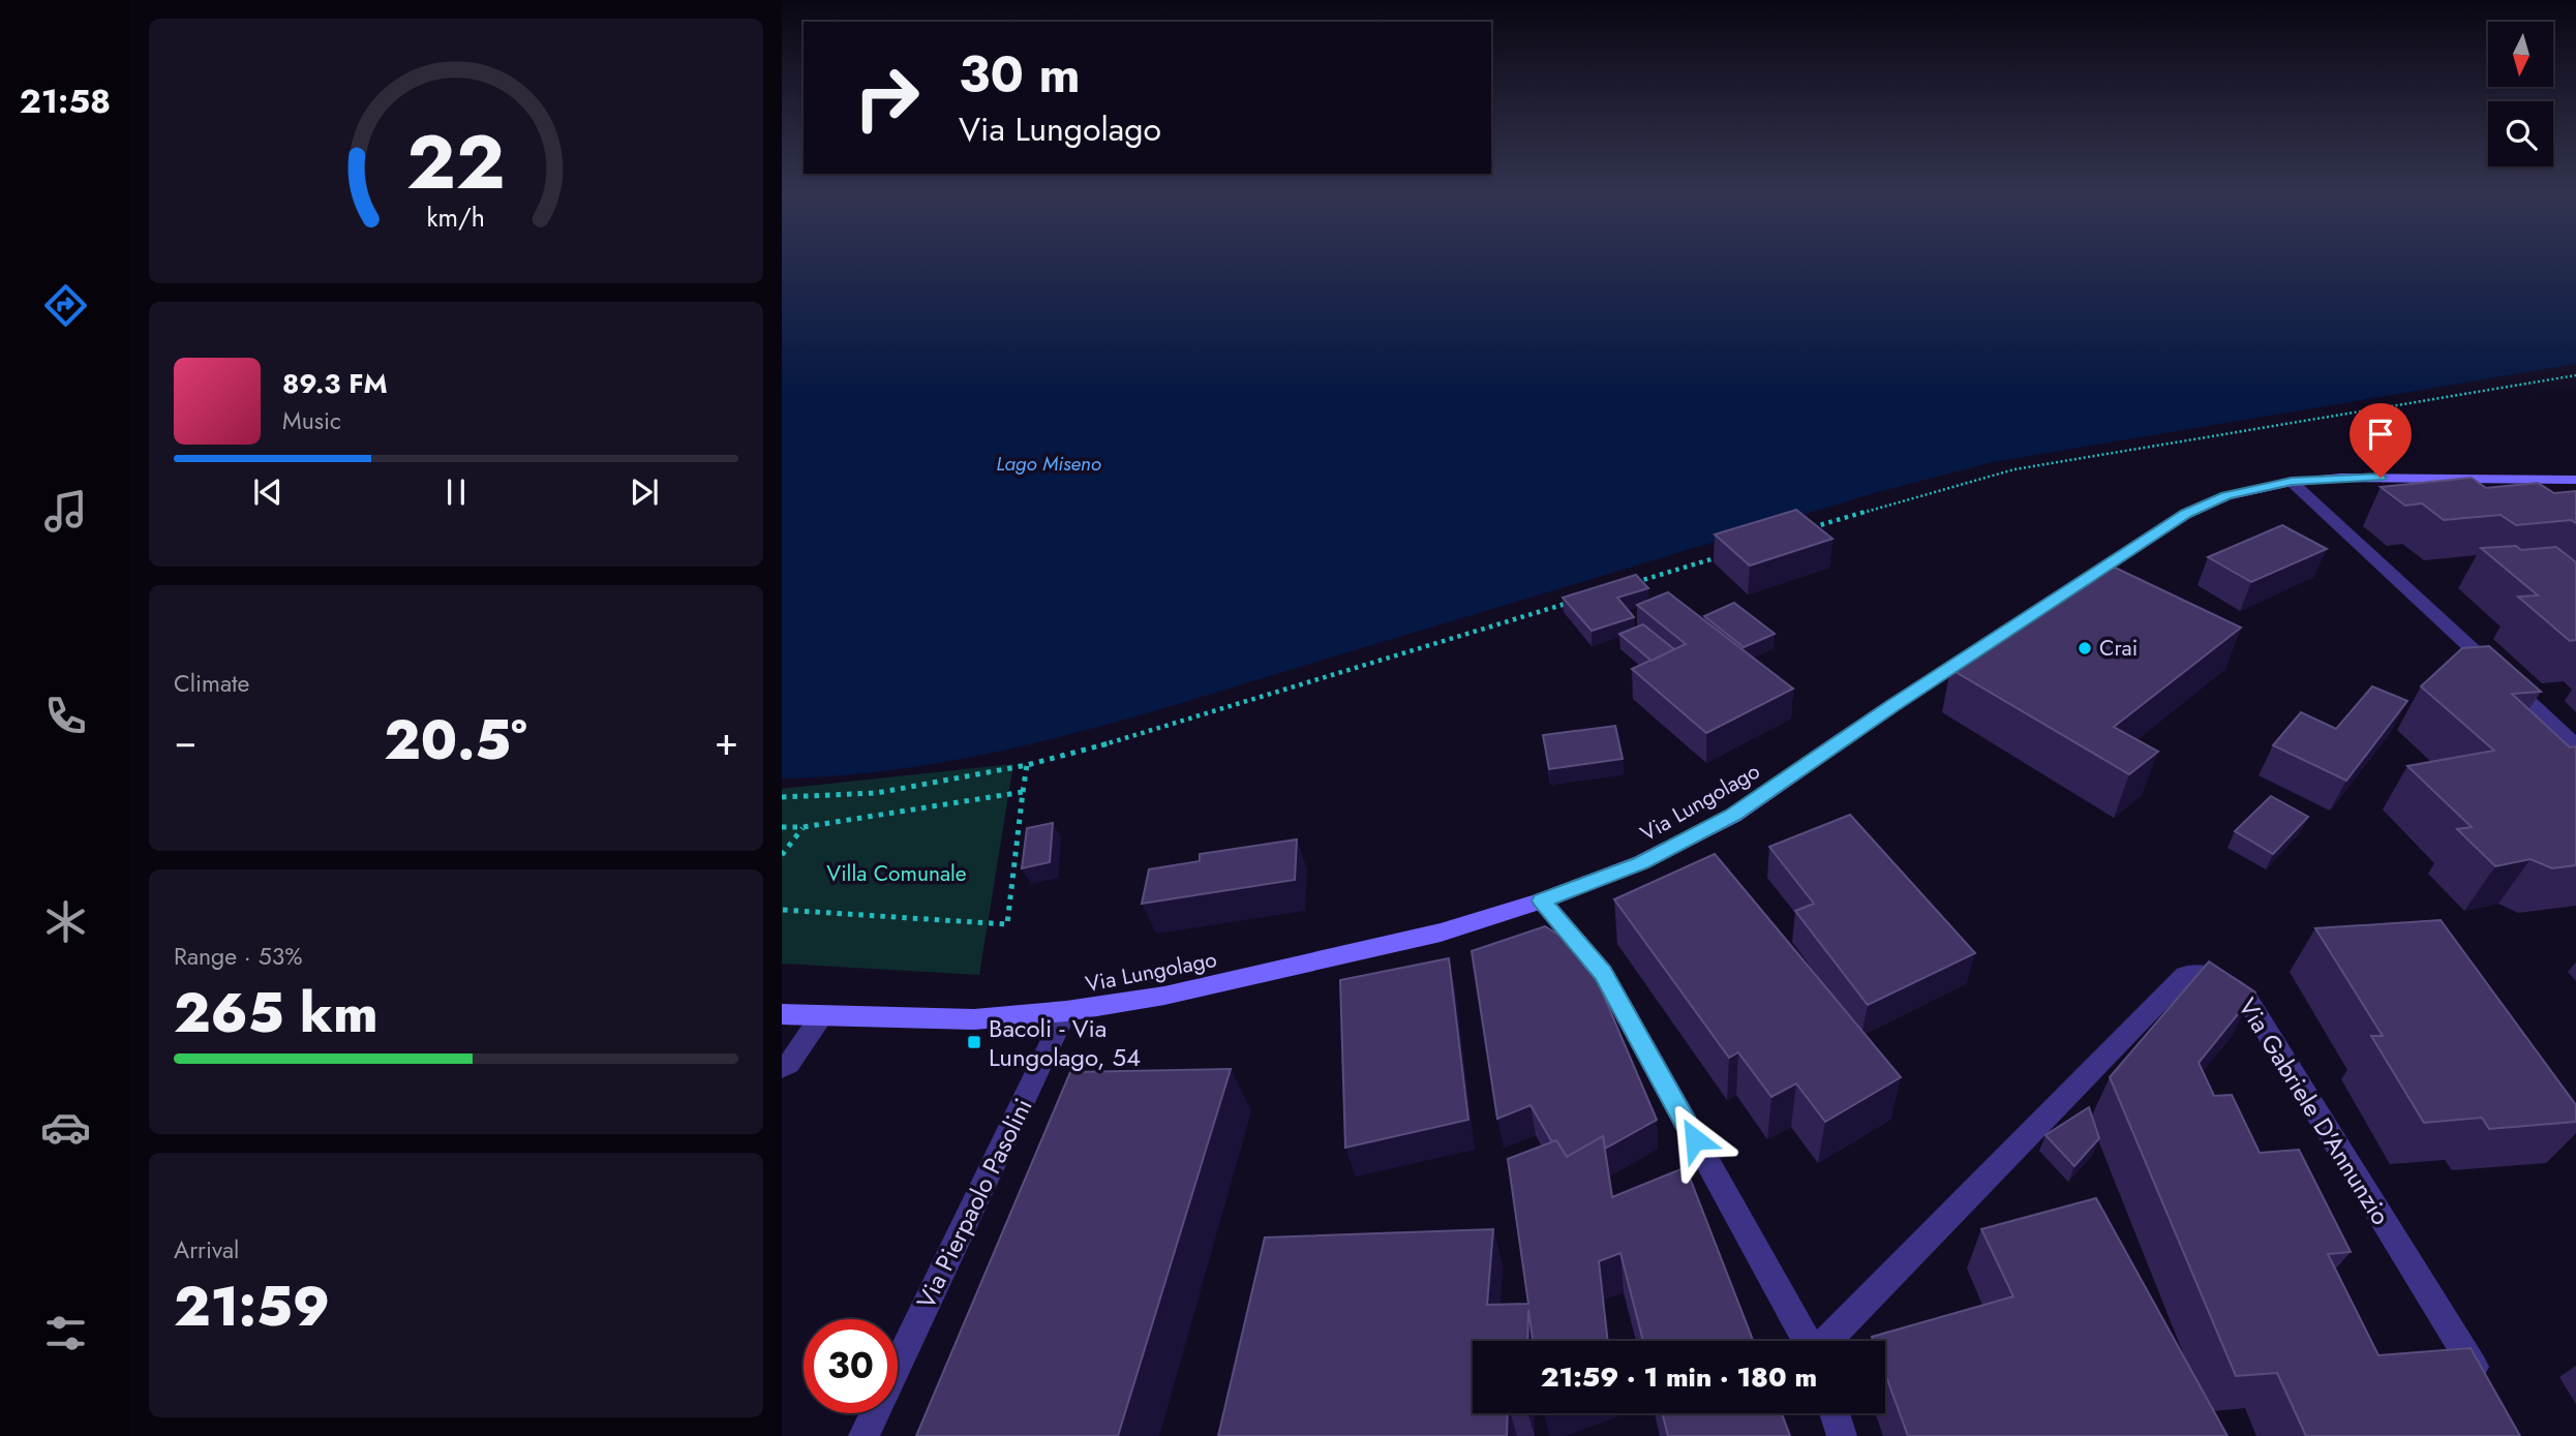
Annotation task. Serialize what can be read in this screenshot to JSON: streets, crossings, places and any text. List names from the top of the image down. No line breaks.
{"streets":{"main road":["Via Lungolago"],"street":["Via Gabriele D'Annunzio","Via Pierpaolo Pasolini"]},"crossings":[["Via Lungolago","Via Gabriele D'Annunzio"],["Via Lungolago","Via Pierpaolo Pasolini"]],"water":["Lago Miseno"],"parks":["Villa Comunale"],"places":{"other":["Crai"],"transit":["Bacoli - Via Lungolago, 54"]},"north":"bottom","page":{"tabs":"21:58","turn":["30 m","Via Lungolago"],"song":["89.3 FM","Music"],"tile":["Climate",["Range · 53%","265 km"],["Arrival","21:59"]],"heat":["−","20.5°","+"],"limit":"30","trip":"21:59 · 1 min · 180 m","gauge":["22","km/h"]}}
